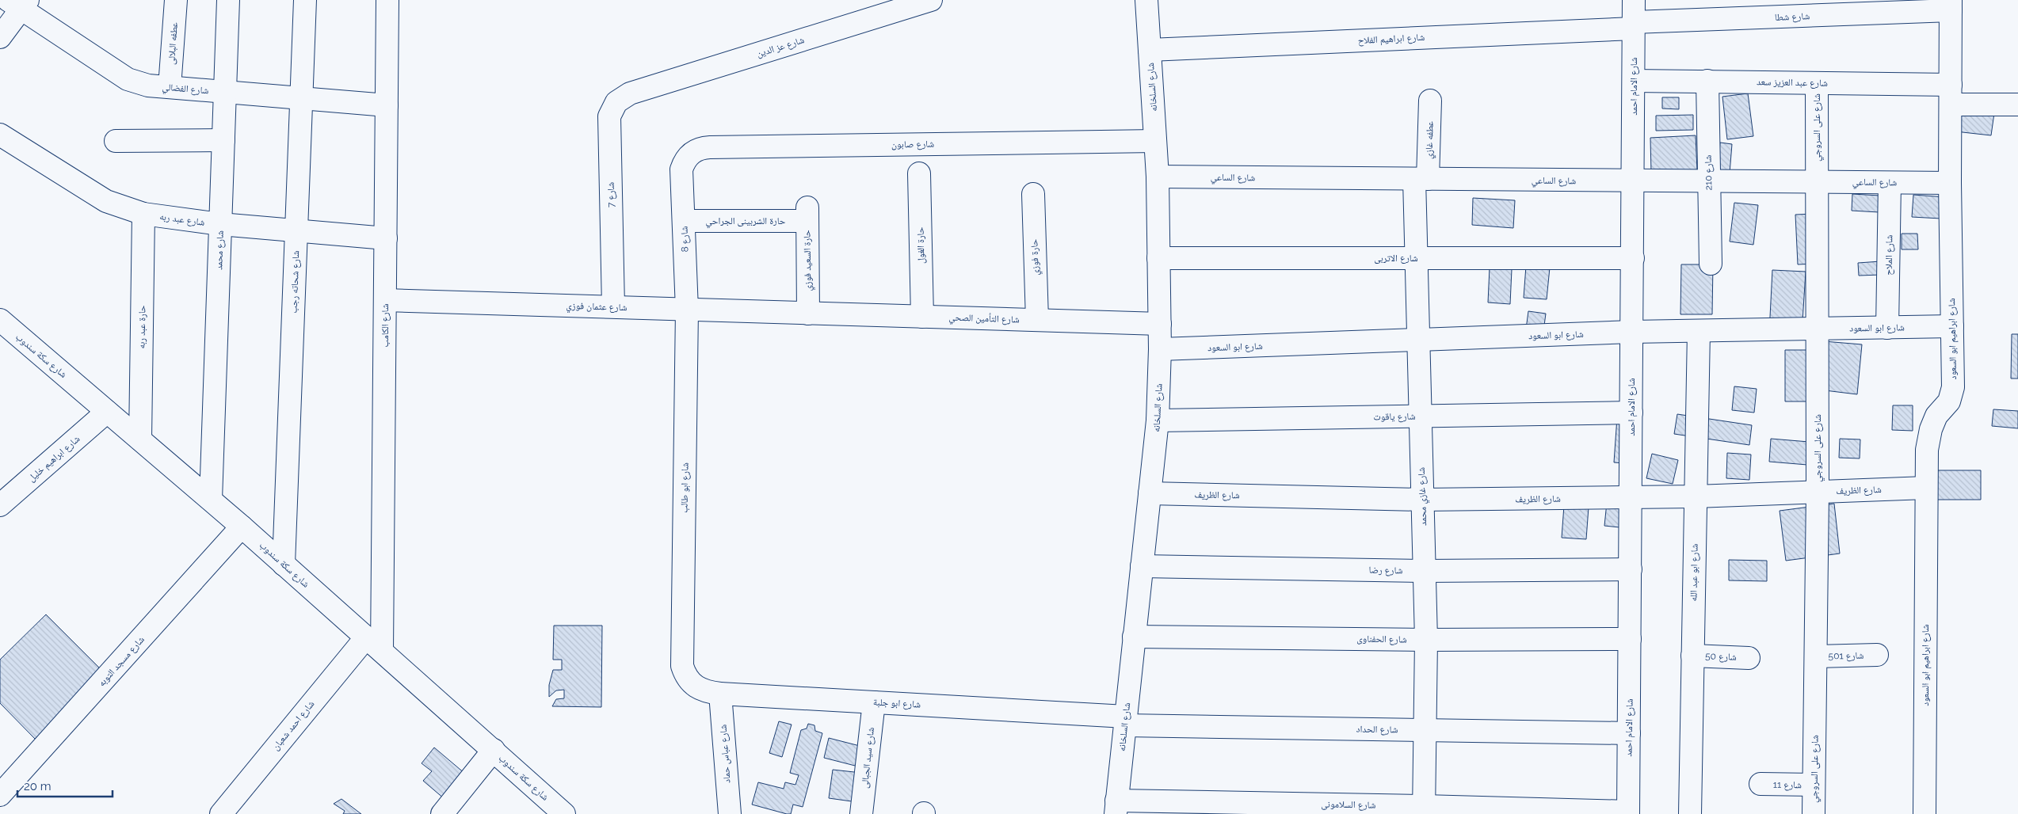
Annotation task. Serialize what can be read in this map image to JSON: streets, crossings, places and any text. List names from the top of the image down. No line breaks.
{"streets":{"street":["شارع شطا","شارع ابراهيم الفلاح","عطفه البلالى","شارع عز الدين","شارع عبد العزيز سعد","شارع الامام احمد","شارع السلخانه","شارع الفضالي","شارع على السروجي","عطفه غازي","شارع صابون","شارع 210","شارع الساعي","شارع 7","شارع عبد ربه","حارة الشربينى الجراحي","شارع 8","حارة الغول","شارع محمد","شارع الملاح","حارة فوزي","شارع الاتربى","حارة السعيد فوزي","شارع شحاته رجب","شارع عثمان فوزي","شارع التأمين الصحي","شارع الكامب","حارة عبد ربه","شارع ابو السعود","شارع ابراهيم ابو السعود","شارع سكة سندوب","شارع ياقوت","شارع ابراهيم خليل","شارع ابو طالب","شارع الظريف","شارع غازي محمد","شارع رضا","شارع ابو عبد الله","شارع الحفناوى","شارع 501","شارع 50","شارع مسجد التوبه","شارع ابو جلبة","شارع احمد شعبان","شارع الحداد","شارع عباس حماد","شارع سيد الجبالى","شارع 11","شارع السلامونى"]},"crossings":[["شارع شطا","شارع ابراهيم الفلاح"],["شارع شطا","شارع الامام احمد"],["شارع شطا","شارع ابراهيم ابو السعود"],["شارع ابراهيم الفلاح","شارع الامام احمد"],["شارع ابراهيم الفلاح","شارع السلخانه"],["عطفه البلالى","شارع الفضالي"],["شارع عز الدين","شارع 7"],["شارع عبد العزيز سعد","شارع الامام احمد"],["شارع عبد العزيز سعد","شارع على السروجي"],["شارع عبد العزيز سعد","شارع 210"],["شارع عبد العزيز سعد","شارع ابراهيم ابو السعود"],["شارع الامام احمد","شارع الساعي"],["شارع الامام احمد","شارع الاتربى"],["شارع الامام احمد","شارع ابو السعود"],["شارع الامام احمد","شارع ياقوت"],["شارع الامام احمد","شارع الظريف"],["شارع الامام احمد","شارع رضا"],["شارع الامام احمد","شارع الحفناوى"],["شارع الامام احمد","شارع الحداد"],["شارع الامام احمد","شارع السلامونى"],["شارع السلخانه","شارع صابون"],["شارع السلخانه","شارع الساعي"],["شارع السلخانه","شارع الاتربى"],["شارع السلخانه","شارع التأمين الصحي"],["شارع السلخانه","شارع ابو السعود"],["شارع السلخانه","شارع ياقوت"],["شارع السلخانه","شارع الظريف"],["شارع السلخانه","شارع رضا"],["شارع السلخانه","شارع الحفناوى"],["شارع السلخانه","شارع ابو جلبة"],["شارع السلخانه","شارع الحداد"],["شارع السلخانه","شارع السلامونى"],["شارع الفضالي","شارع محمد"],["شارع الفضالي","شارع شحاته رجب"],["شارع الفضالي","شارع الكامب"],["شارع على السروجي","شارع الساعي"],["شارع على السروجي","شارع ابو السعود"],["شارع على السروجي","شارع الظريف"],["شارع على السروجي","شارع 501"],["شارع على السروجي","شارع 11"],["عطفه غازي","شارع الساعي"],["عطفه غازي","شارع غازي محمد"],["شارع صابون","شارع 8"],["شارع 210","شارع الساعي"],["شارع الساعي","شارع الملاح"],["شارع الساعي","شارع ابراهيم ابو السعود"],["شارع الساعي","شارع غازي محمد"],["شارع 7","شارع عثمان فوزي"],["شارع عبد ربه","شارع محمد"],["شارع عبد ربه","شارع شحاته رجب"],["شارع عبد ربه","شارع الكامب"],["شارع عبد ربه","حارة عبد ربه"],["حارة الشربينى الجراحي","شارع 8"],["حارة الشربينى الجراحي","حارة السعيد فوزي"],["شارع 8","شارع عثمان فوزي"],["شارع 8","شارع ابو طالب"],["حارة الغول","شارع التأمين الصحي"],["شارع محمد","شارع سكة سندوب"],["شارع الملاح","شارع ابو السعود"],["حارة فوزي","شارع التأمين الصحي"],["شارع الاتربى","شارع غازي محمد"],["حارة السعيد فوزي","شارع عثمان فوزي"],["حارة السعيد فوزي","شارع التأمين الصحي"],["شارع شحاته رجب","شارع سكة سندوب"],["شارع عثمان فوزي","شارع التأمين الصحي"],["شارع عثمان فوزي","شارع الكامب"],["شارع عثمان فوزي","شارع ابو طالب"],["شارع الكامب","شارع سكة سندوب"],["حارة عبد ربه","شارع سكة سندوب"],["شارع ابو السعود","شارع ابراهيم ابو السعود"],["شارع ابو السعود","شارع غازي محمد"],["شارع ابو السعود","شارع ابو عبد الله"],["شارع ابراهيم ابو السعود","شارع الظريف"],["شارع سكة سندوب","شارع ابراهيم خليل"],["شارع سكة سندوب","شارع مسجد التوبه"],["شارع سكة سندوب","شارع احمد شعبان"],["شارع ياقوت","شارع غازي محمد"],["شارع ابو طالب","شارع ابو جلبة"],["شارع الظريف","شارع غازي محمد"],["شارع الظريف","شارع ابو عبد الله"],["شارع غازي محمد","شارع رضا"],["شارع غازي محمد","شارع الحفناوى"],["شارع غازي محمد","شارع الحداد"],["شارع غازي محمد","شارع السلامونى"],["شارع ابو عبد الله","شارع 50"],["شارع ابو جلبة","شارع الحداد"],["شارع ابو جلبة","شارع عباس حماد"],["شارع ابو جلبة","شارع سيد الجبالى"]],"scale_bar":"20 m"}
